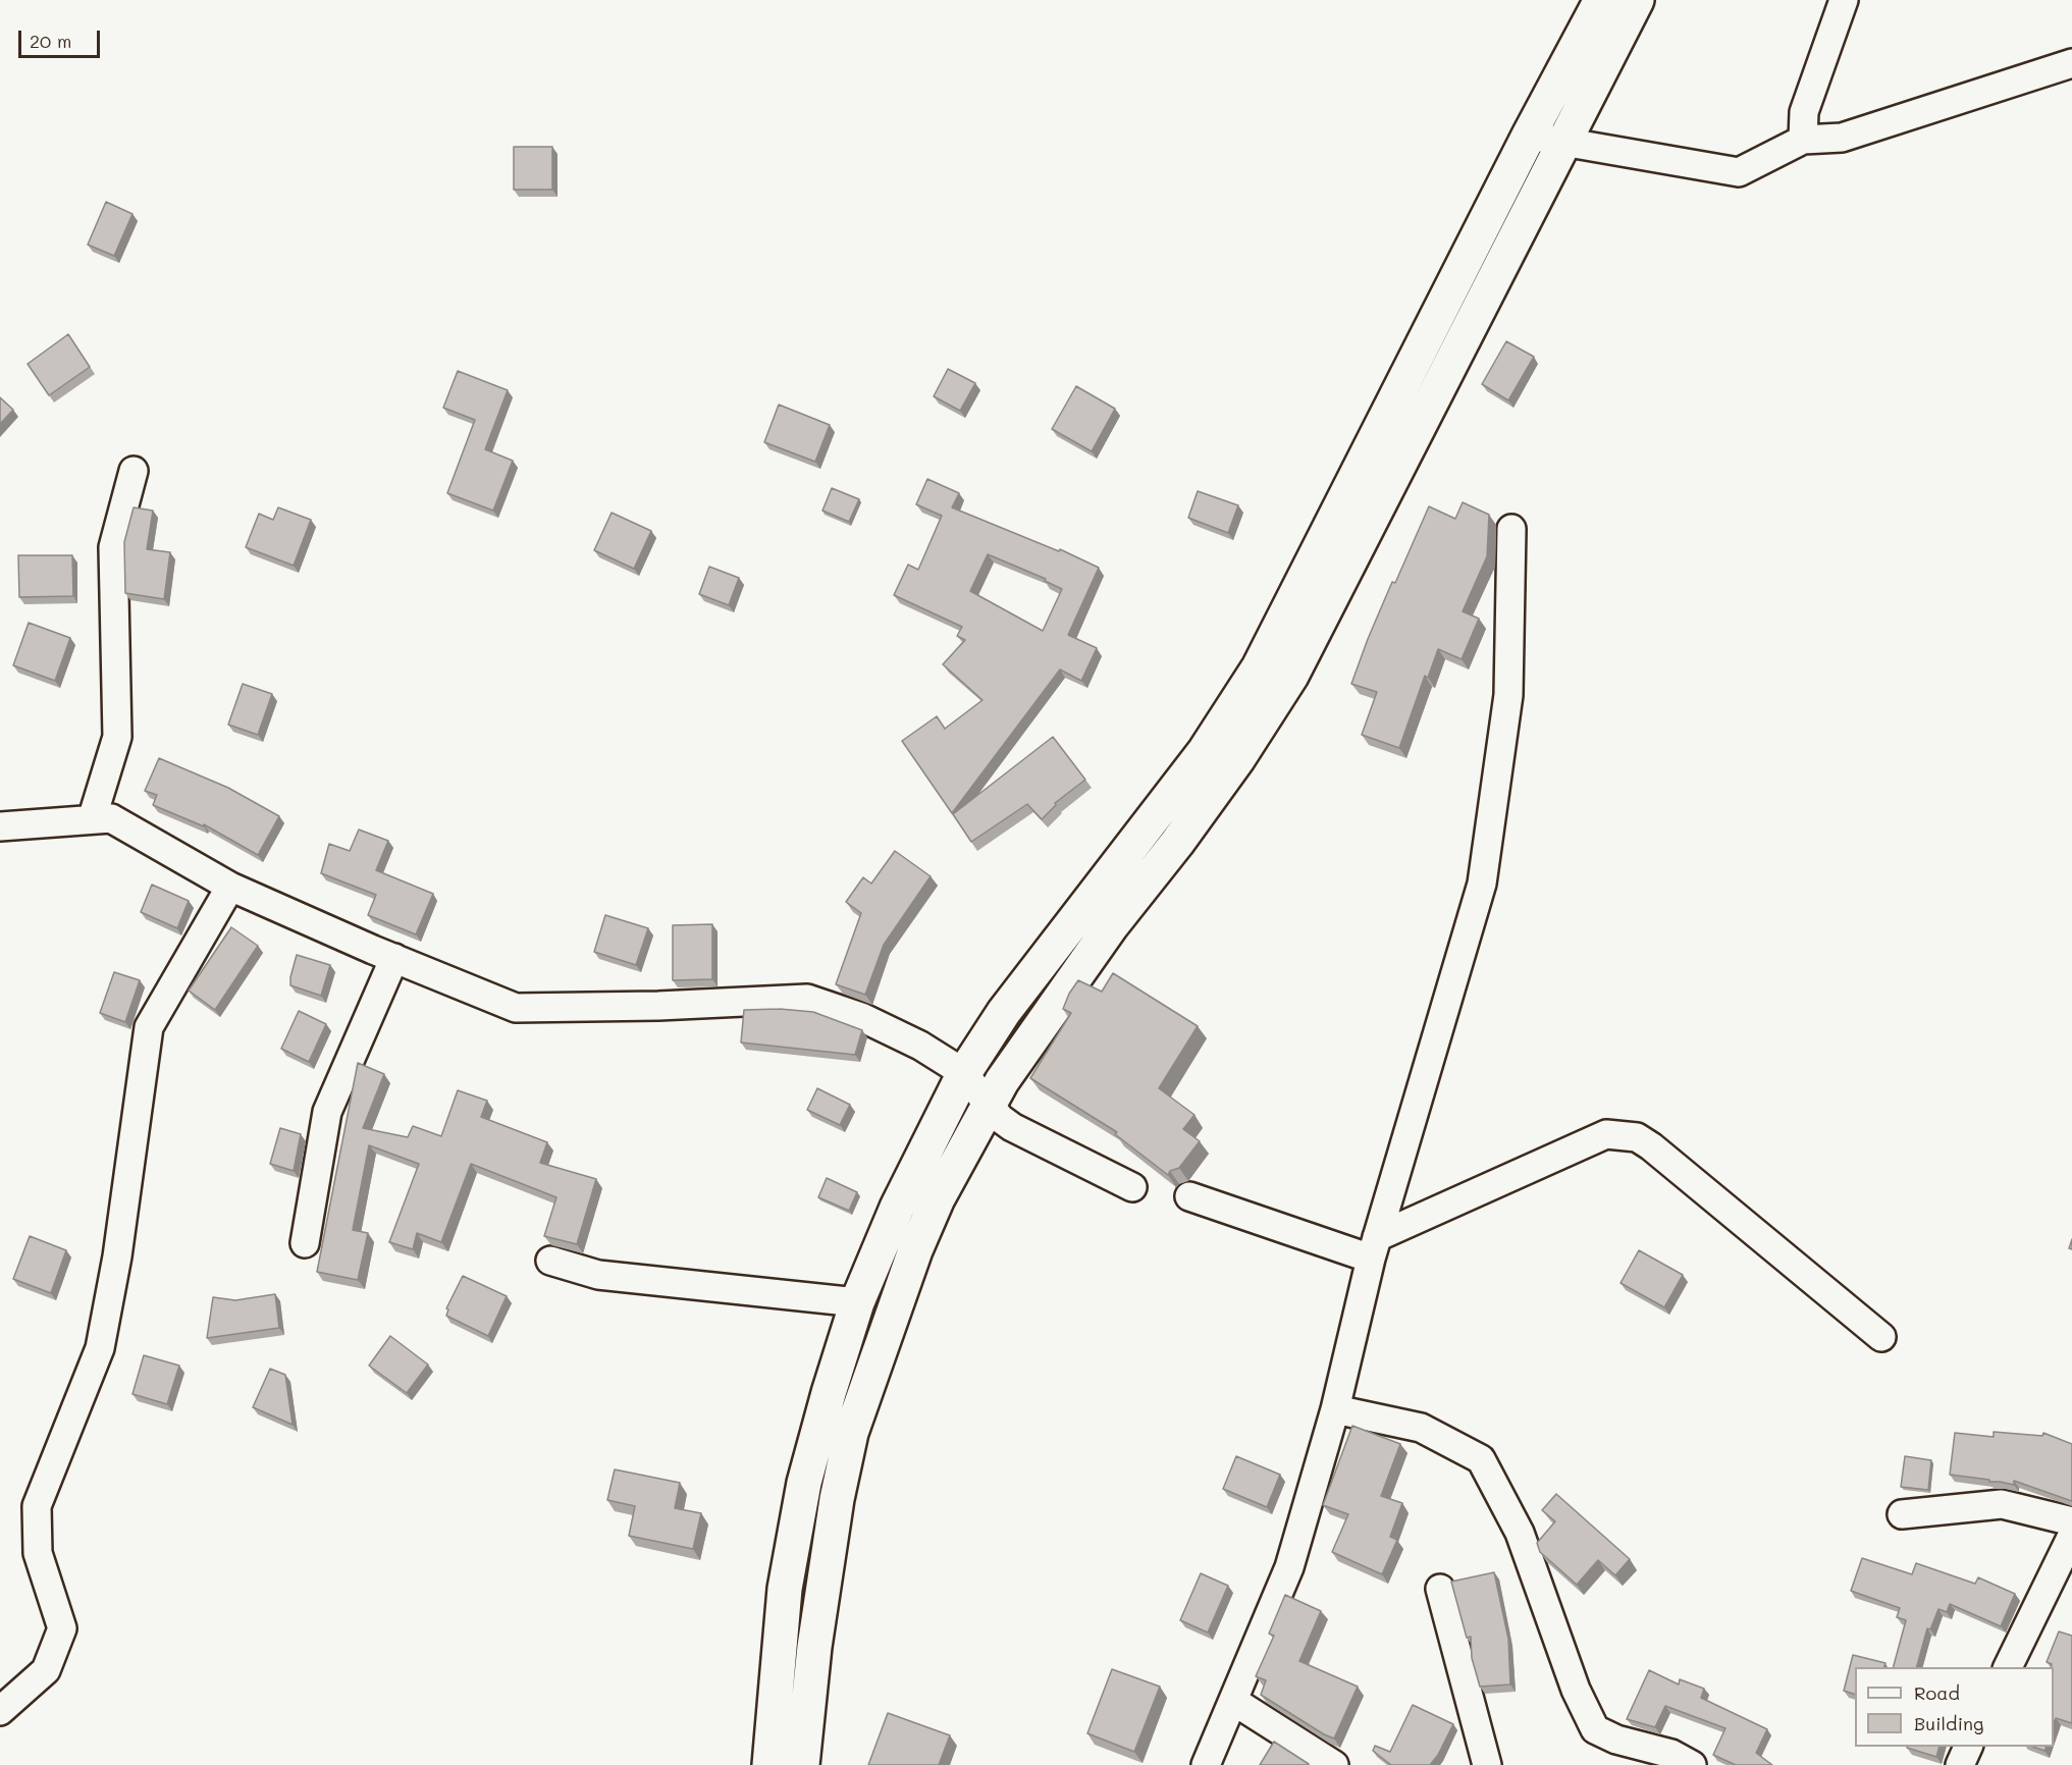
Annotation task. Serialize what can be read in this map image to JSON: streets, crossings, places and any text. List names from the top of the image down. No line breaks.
{"legend":["Road","Building"],"scale_bar":"20 m"}
